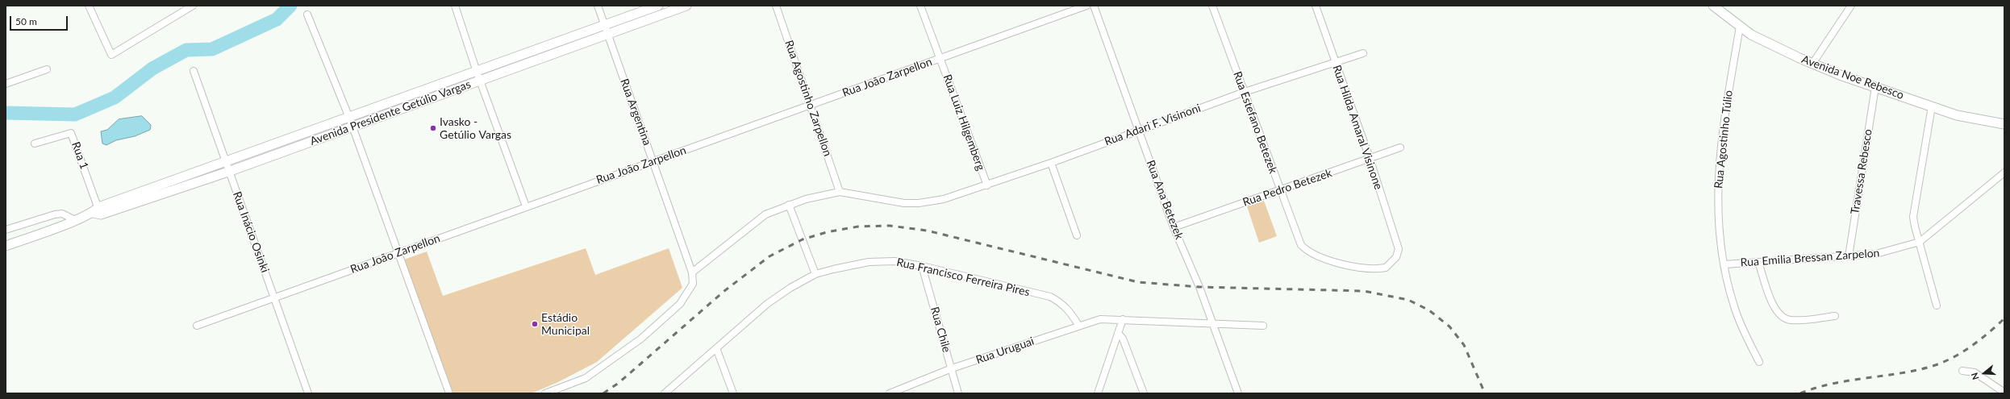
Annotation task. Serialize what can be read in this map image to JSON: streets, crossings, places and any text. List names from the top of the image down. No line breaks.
{"streets":{"main road":["Avenida Noe Rebesco","Avenida Presidente Getúlio Vargas"],"street":["Rua João Zarpellon","Rua Agostinho Zarpellon","Rua Argentina","Rua Luiz Hilgemberg","Rua Estefano Betezek","Rua Adari F. Visinoni","Rua Hilda Amaral Visinone","Rua Agostinho Túlio","Rua 1","Travessa Rebesco","Rua Pedro Betezek","Rua Ana Betezek","Rua Inácio Osinki","Rua Emilia Bressan Zarpelon","Rua Francisco Ferreira Pires","Rua Chile","Rua Uruguai"]},"crossings":[["Rua João Zarpellon","Rua Agostinho Zarpellon"],["Rua João Zarpellon","Rua Argentina"],["Rua João Zarpellon","Rua Luiz Hilgemberg"],["Rua João Zarpellon","Rua Inácio Osinki"],["Avenida Noe Rebesco","Rua Agostinho Túlio"],["Avenida Noe Rebesco","Travessa Rebesco"],["Rua Agostinho Zarpellon","Rua Adari F. Visinoni"],["Rua Argentina","Avenida Presidente Getúlio Vargas"],["Rua Argentina","Rua Adari F. Visinoni"],["Avenida Presidente Getúlio Vargas","Rua 1"],["Avenida Presidente Getúlio Vargas","Rua Inácio Osinki"],["Rua Luiz Hilgemberg","Rua Adari F. Visinoni"],["Rua Estefano Betezek","Rua Adari F. Visinoni"],["Rua Estefano Betezek","Rua Hilda Amaral Visinone"],["Rua Estefano Betezek","Rua Pedro Betezek"],["Rua Adari F. Visinoni","Rua Hilda Amaral Visinone"],["Rua Adari F. Visinoni","Rua Ana Betezek"],["Rua Hilda Amaral Visinone","Rua Pedro Betezek"],["Rua Agostinho Túlio","Rua Emilia Bressan Zarpelon"],["Travessa Rebesco","Rua Emilia Bressan Zarpelon"],["Rua Pedro Betezek","Rua Ana Betezek"],["Rua Ana Betezek","Rua Uruguai"],["Rua Francisco Ferreira Pires","Rua Chile"],["Rua Francisco Ferreira Pires","Rua Uruguai"],["Rua Chile","Rua Uruguai"]],"places":["Ivasko - Getúlio Vargas","Estádio Municipal"],"scale_bar":"50 m","north":"left"}
